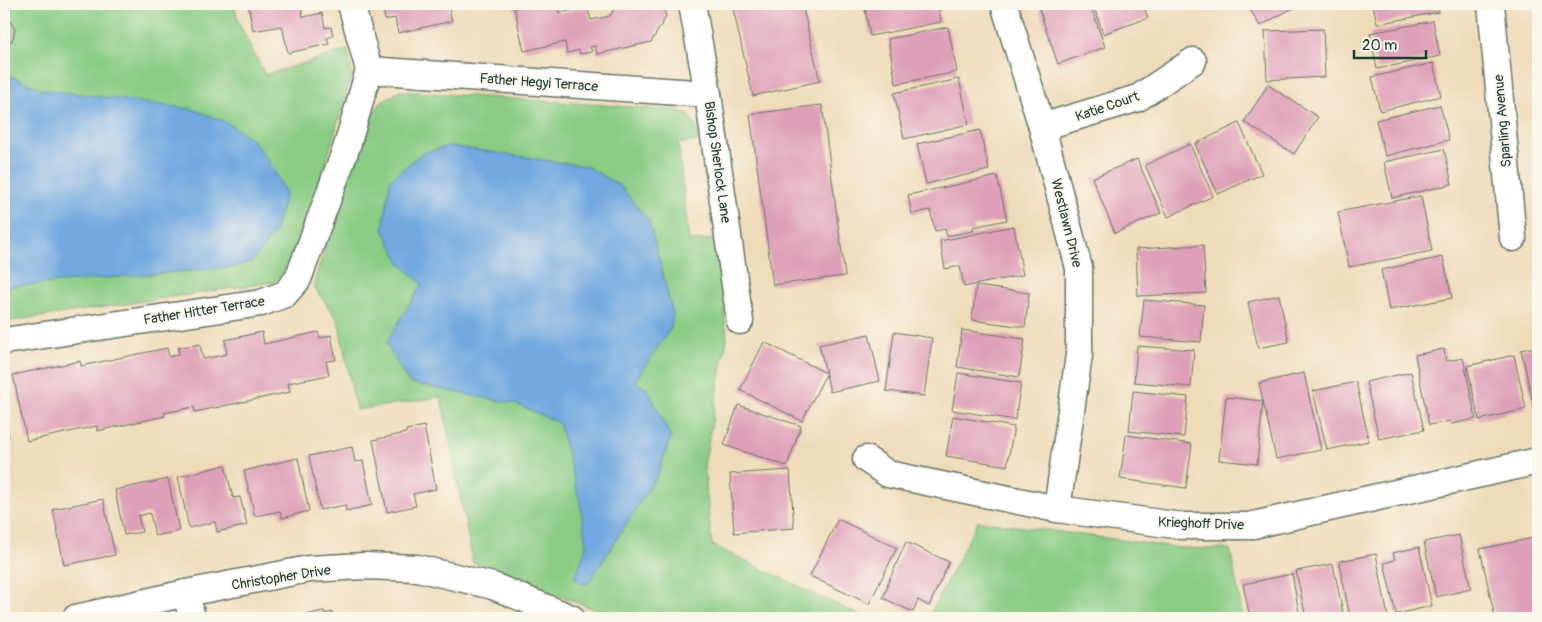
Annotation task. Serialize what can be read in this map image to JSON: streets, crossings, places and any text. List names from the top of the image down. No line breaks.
{"streets":{"street":["Father Hegyi Terrace","Katie Court","Sparling Avenue","Bishop Sherlock Lane","Westlawn Drive","Father Hitter Terrace","Krieghoff Drive","Christopher Drive"]},"crossings":[["Father Hegyi Terrace","Bishop Sherlock Lane"],["Father Hegyi Terrace","Father Hitter Terrace"],["Katie Court","Westlawn Drive"],["Westlawn Drive","Krieghoff Drive"]],"scale_bar":"20 m"}
